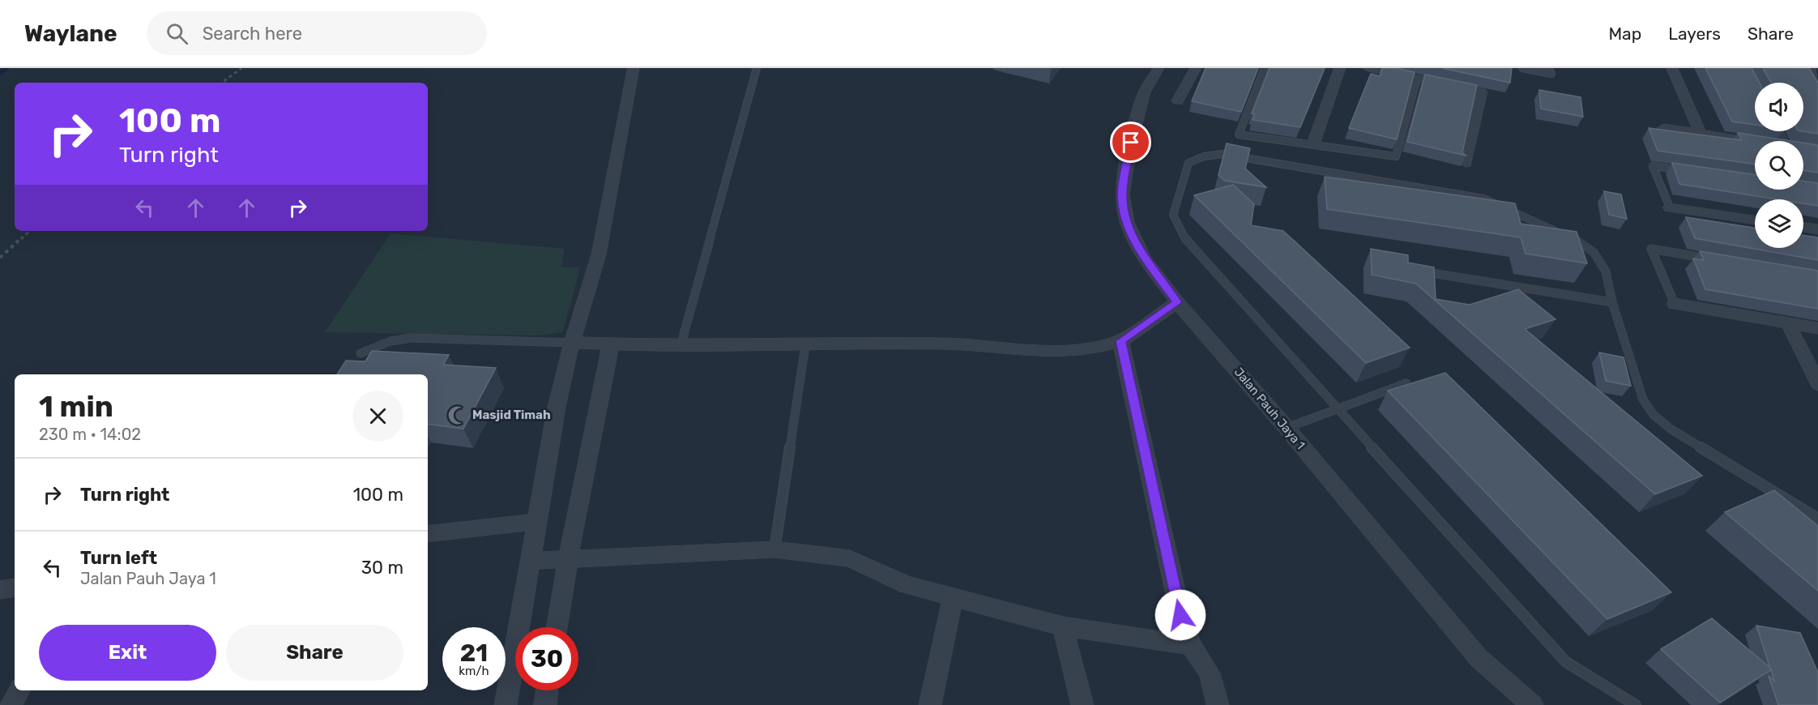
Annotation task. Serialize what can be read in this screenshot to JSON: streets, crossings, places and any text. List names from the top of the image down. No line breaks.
{"streets":{"street":["Jalan Pauh Jaya 1"]},"places":{"mosque":["Masjid Timah"]},"page":{"header":"Waylane","search":"Search here","nav":["Map","Layers","Share"],"turn":["100 m","Turn right"],"heading":["1 min","230 m · 14:02"],"list":[{"name":"Turn right","value":"100 m"},{"name":"Turn left","note":"Jalan Pauh Jaya 1","value":"30 m"}],"buttons":["Exit","Share"],"speed":"21 km/h","limit":"30"}}
